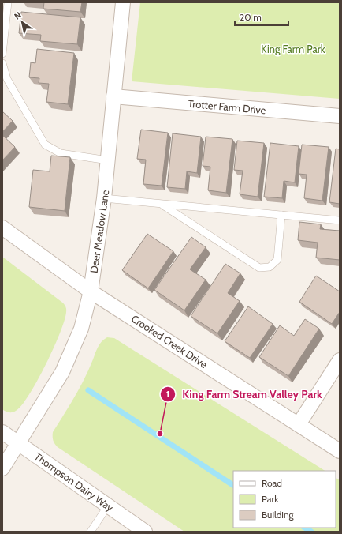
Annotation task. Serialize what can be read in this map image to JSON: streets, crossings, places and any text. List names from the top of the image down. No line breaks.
{"streets":{"street":["Trotter Farm Drive","Deer Meadow Lane","Crooked Creek Drive","Thompson Dairy Way"]},"crossings":[["Trotter Farm Drive","Deer Meadow Lane"],["Deer Meadow Lane","Crooked Creek Drive"],["Deer Meadow Lane","Thompson Dairy Way"]],"parks":["King Farm Park"],"places":["King Farm Stream Valley Park"],"legend":["Road","Park","Building"],"scale_bar":"20 m","north":"top left"}
